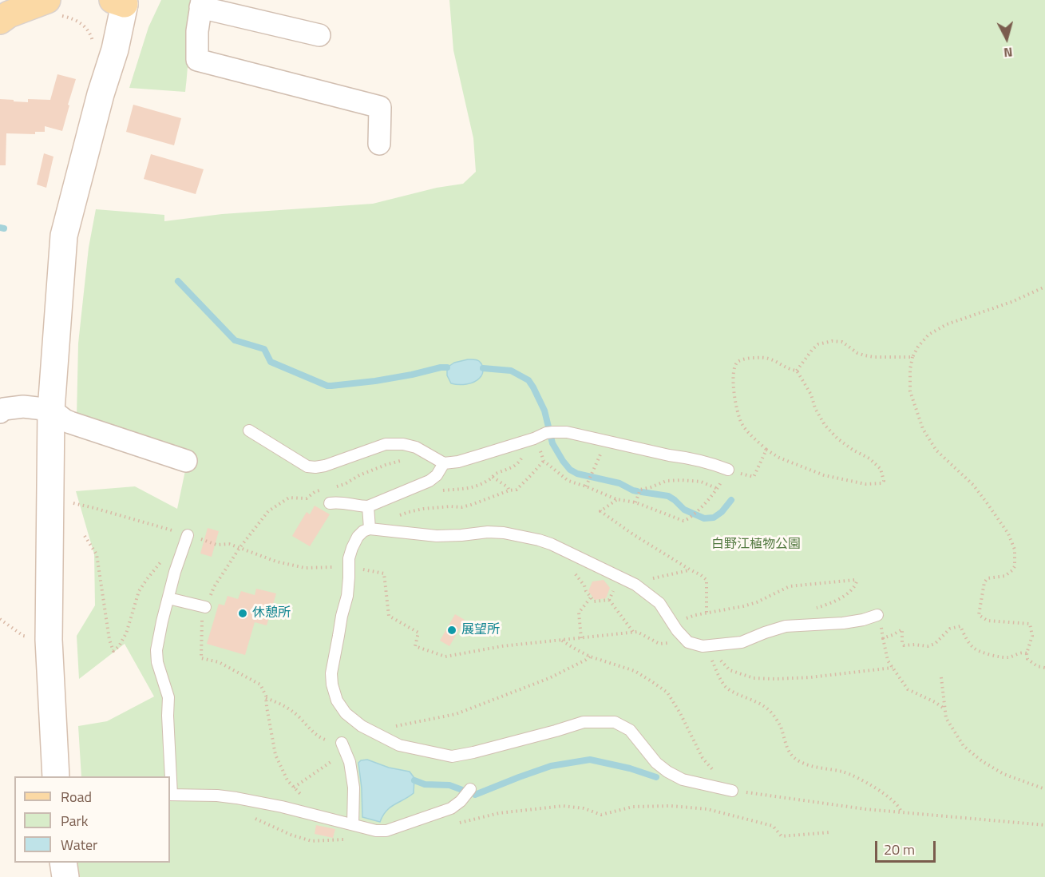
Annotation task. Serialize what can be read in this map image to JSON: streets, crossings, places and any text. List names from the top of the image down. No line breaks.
{"parks":["白野江植物公園"],"places":["休憩所","展望所"],"legend":["Road","Park","Water"],"scale_bar":"20 m","north":"bottom"}
